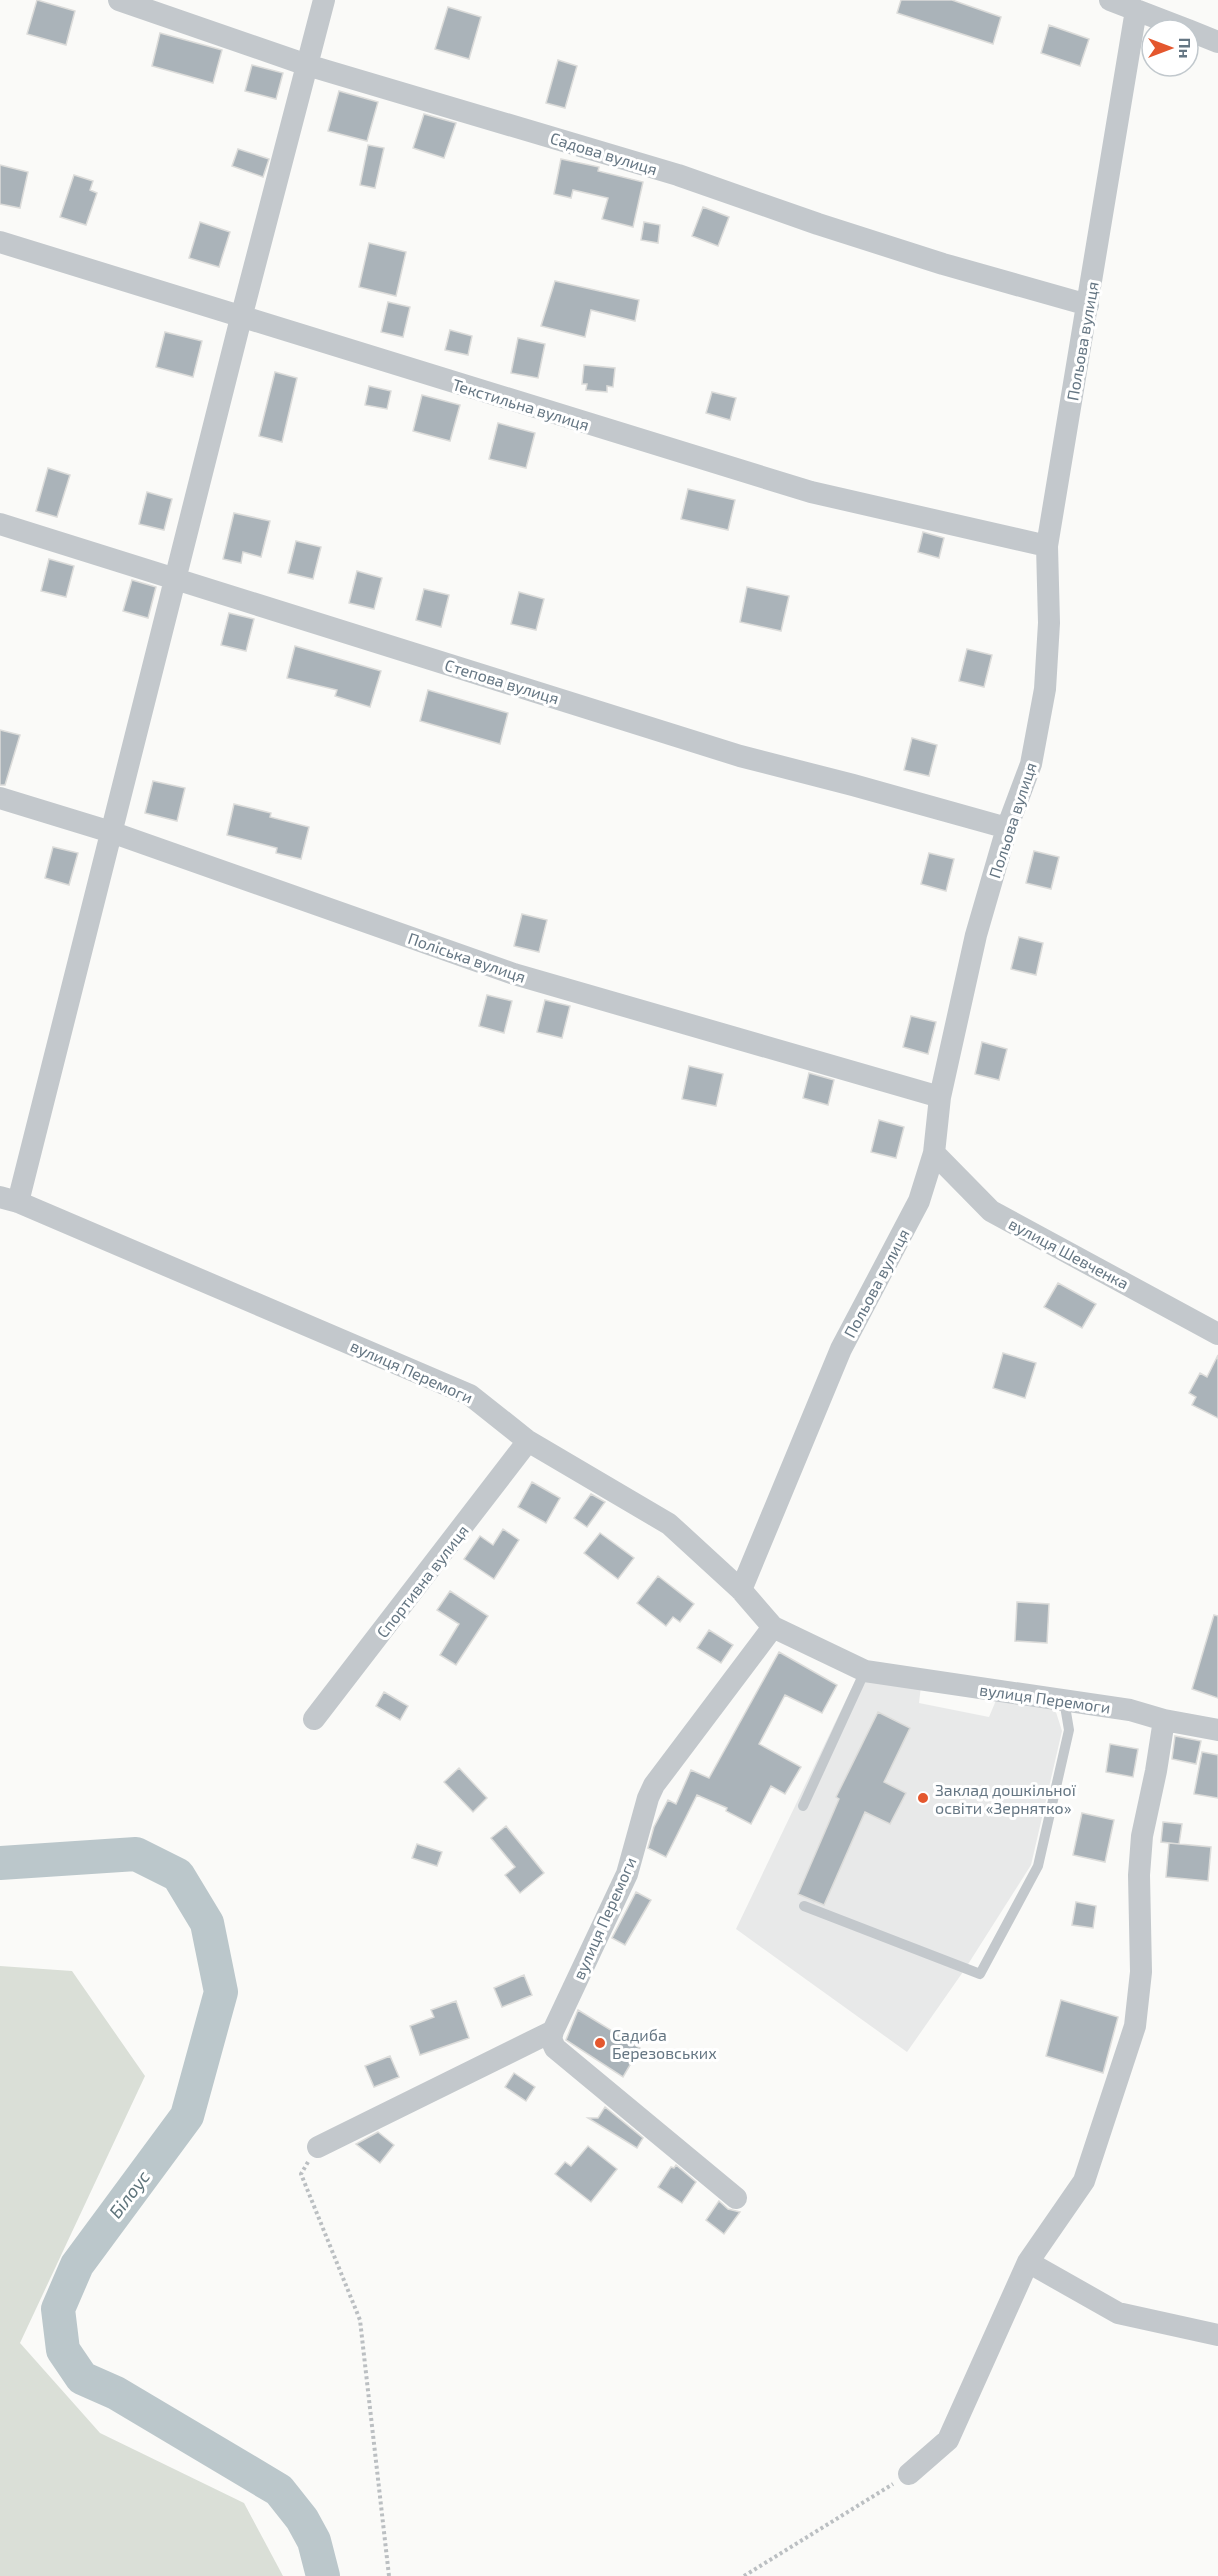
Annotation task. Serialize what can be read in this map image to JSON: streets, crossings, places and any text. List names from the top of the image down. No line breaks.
{"streets":{"street":["Садова вулиця","Польова вулиця","Текстильна вулиця","Степова вулиця","Поліська вулиця","вулиця Шевченка","вулиця Перемоги","Спортивна вулиця"]},"crossings":[["Садова вулиця","Польова вулиця"],["Польова вулиця","Текстильна вулиця"],["Польова вулиця","Степова вулиця"],["Польова вулиця","Поліська вулиця"],["Польова вулиця","вулиця Шевченка"],["Польова вулиця","вулиця Перемоги"],["вулиця Перемоги","Спортивна вулиця"]],"water":["Білоус"],"places":["Заклад дошкільної освіти «Зернятко»","Садиба Березовських"],"north":"right"}
